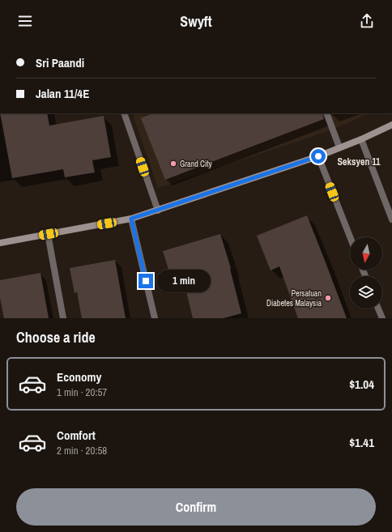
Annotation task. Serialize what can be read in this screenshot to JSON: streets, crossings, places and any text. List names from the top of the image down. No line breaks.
{"districts":["Seksyen 11"],"places":["Grand City","Persatuan Diabetes Malaysia"],"north":"bottom","page":{"header":"Swyft","banner":["Sri Paandi","Jalan 11/4E"],"bubble":"1 min","heading":"Choose a ride","list":[{"name":"Economy","note":"1 min · 20:57","value":"$1.04"},{"name":"Comfort","note":"2 min · 20:58","value":"$1.41"}],"buttons":"Confirm"}}
